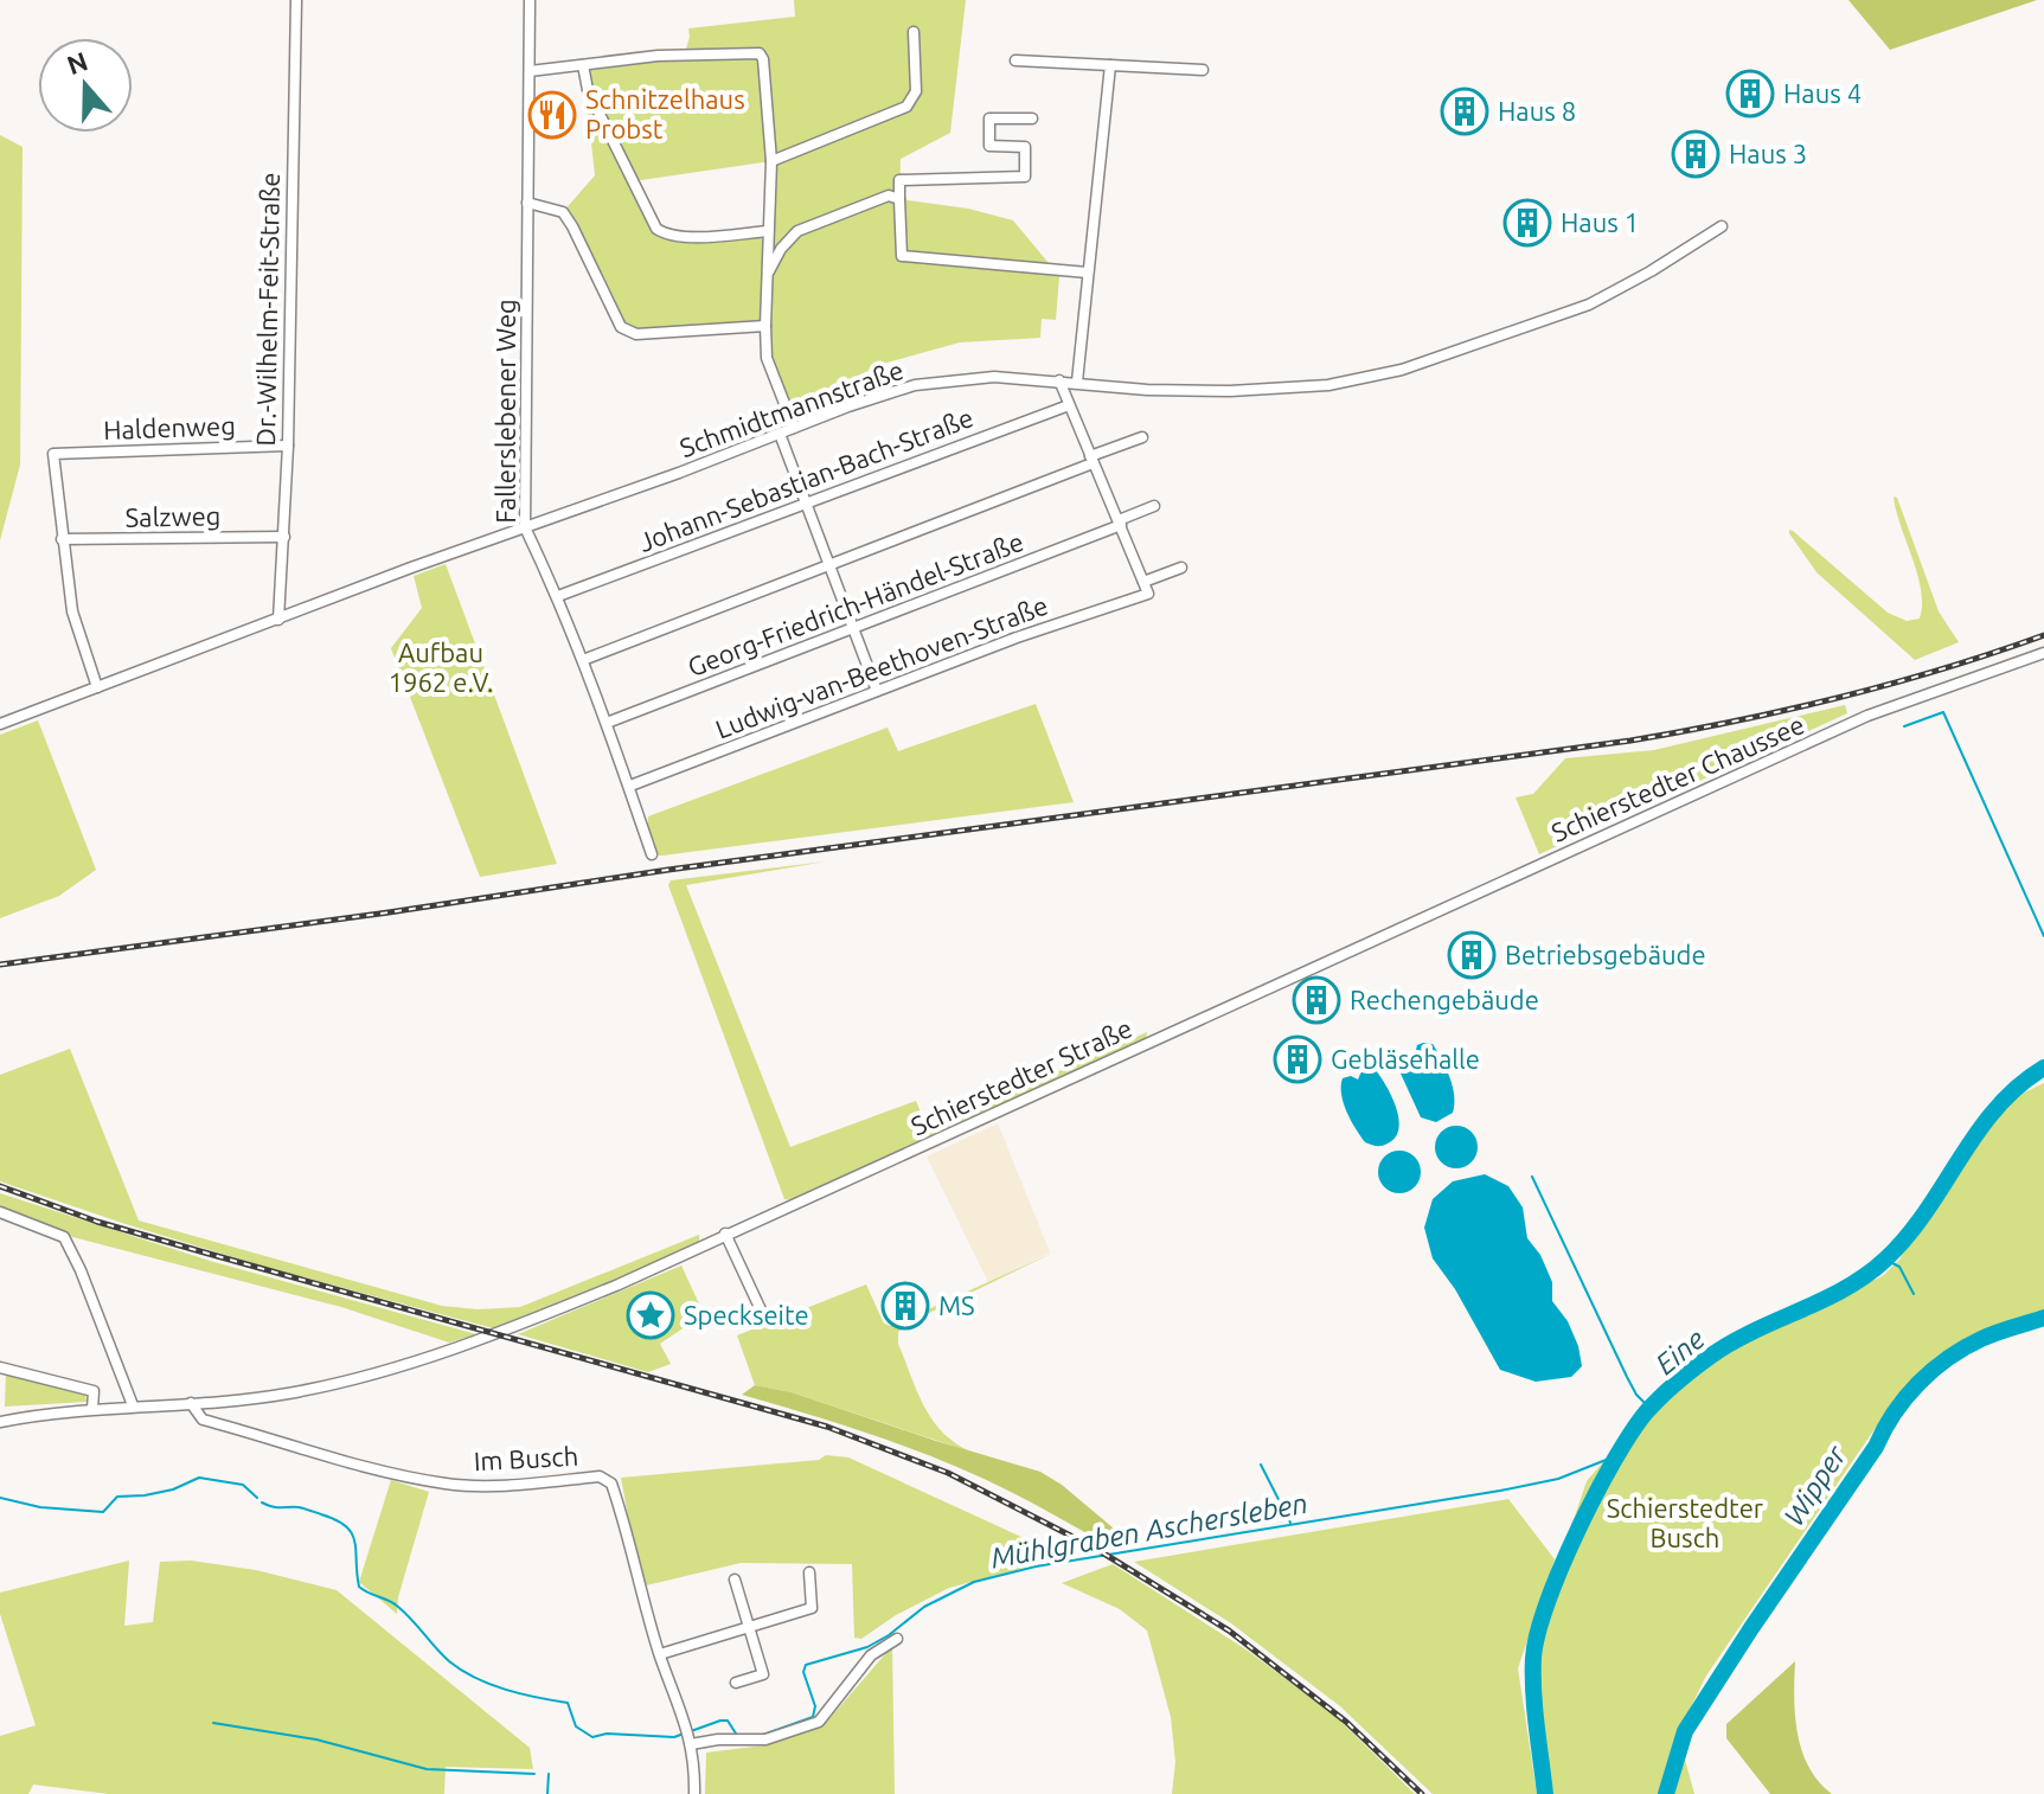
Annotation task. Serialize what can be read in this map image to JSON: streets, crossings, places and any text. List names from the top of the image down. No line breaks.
{"streets":{"street":["Dr.-Wilhelm-Feit-Straße","Schmidtmannstraße","Fallerslebener Weg","Haldenweg","Johann-Sebastian-Bach-Straße","Salzweg","Georg-Friedrich-Händel-Straße","Ludwig-van-Beethoven-Straße","Schierstedter Chaussee","Schierstedter Straße","Im Busch"]},"crossings":[["Dr.-Wilhelm-Feit-Straße","Schmidtmannstraße"],["Dr.-Wilhelm-Feit-Straße","Haldenweg"],["Dr.-Wilhelm-Feit-Straße","Salzweg"],["Schmidtmannstraße","Fallerslebener Weg"],["Fallerslebener Weg","Johann-Sebastian-Bach-Straße"],["Fallerslebener Weg","Georg-Friedrich-Händel-Straße"],["Fallerslebener Weg","Ludwig-van-Beethoven-Straße"],["Haldenweg","Salzweg"],["Schierstedter Chaussee","Schierstedter Straße"],["Schierstedter Straße","Im Busch"]],"water":["Eine","Wipper","Mühlgraben Aschersleben"],"parks":["Aufbau 1962 e.V.","Schierstedter Busch"],"places":{"building":["Haus 4","Haus 8","Haus 3","Haus 1","Betriebsgebäude","Rechengebäude","Gebläsehalle","MS"],"restaurant":["Schnitzelhaus Probst"],"place":["Speckseite"]},"north":"top"}
